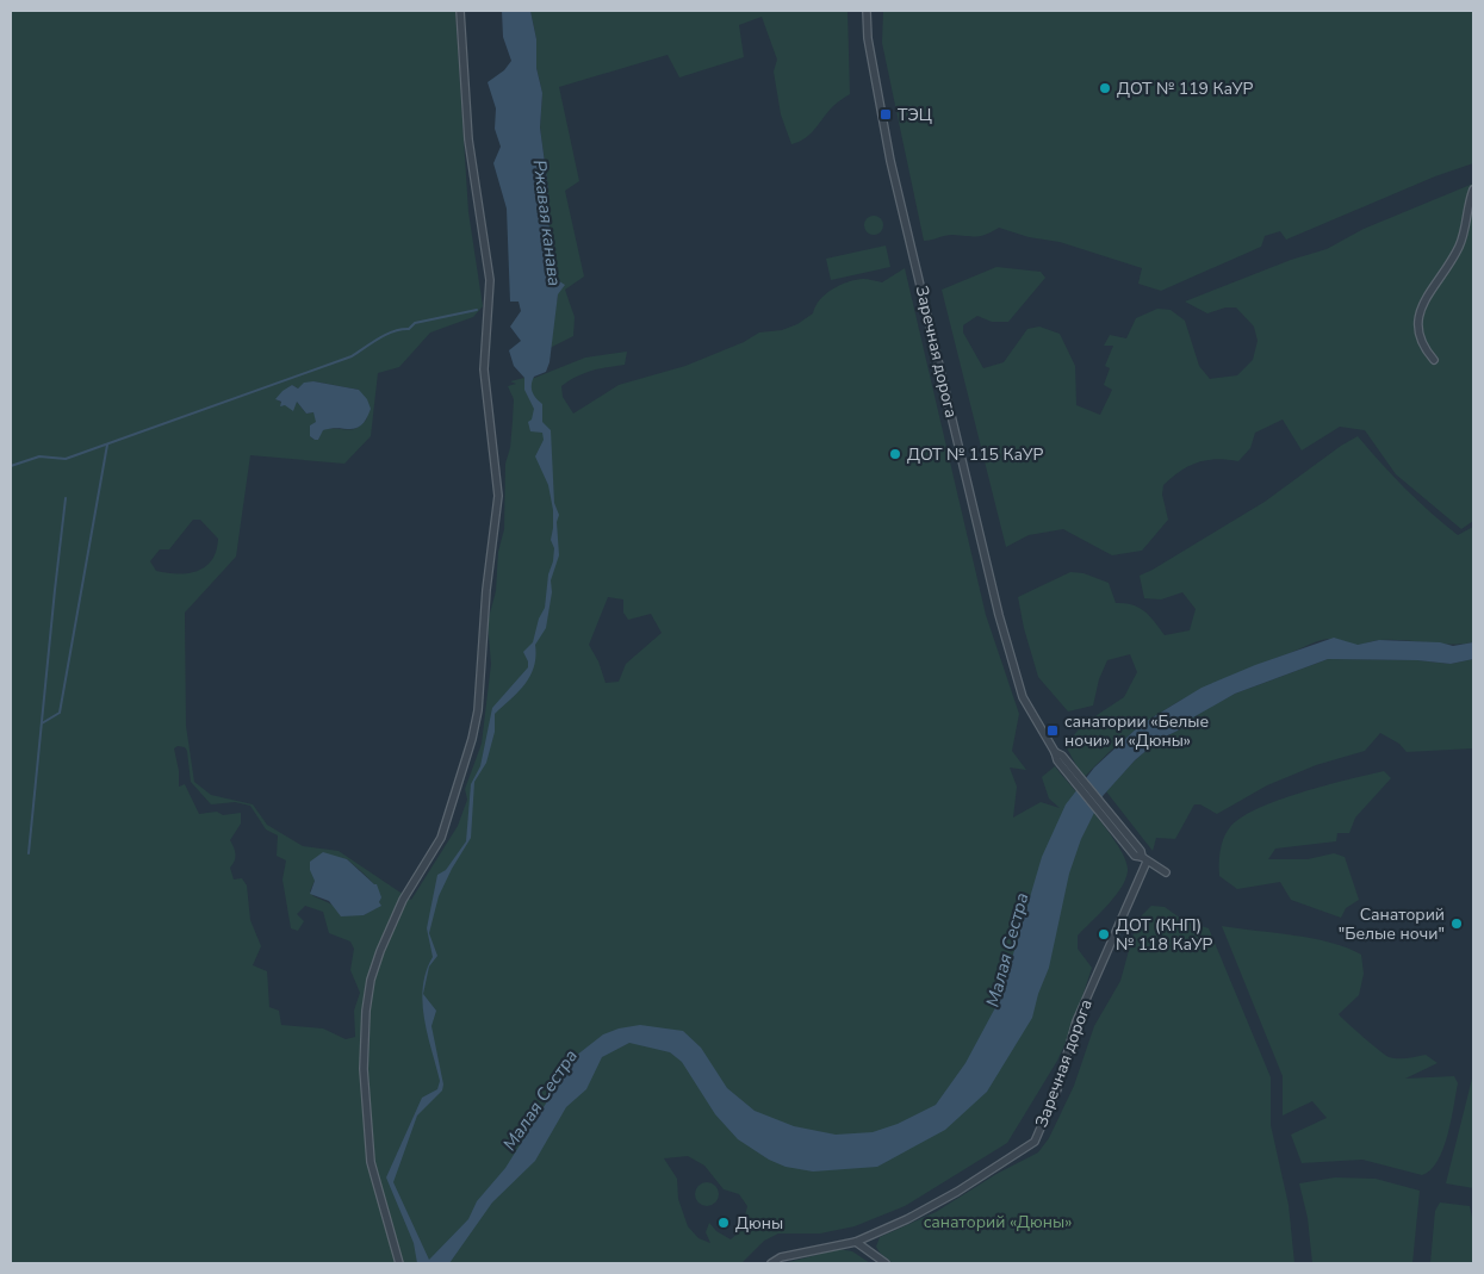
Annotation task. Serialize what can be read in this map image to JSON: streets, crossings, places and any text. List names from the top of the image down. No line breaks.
{"streets":{"street":["Заречная дорога"]},"water":["Ржавая канава","Малая Сестра"],"parks":["санаторий «Дюны»"],"places":{"other":["ДОТ № 119 КаУР","ДОТ № 115 КаУР","Санаторий \"Белые ночи\"","ДОТ (КНП) № 118 КаУР","Дюны"],"transit":["ТЭЦ","санатории «Белые ночи» и «Дюны»"]}}
